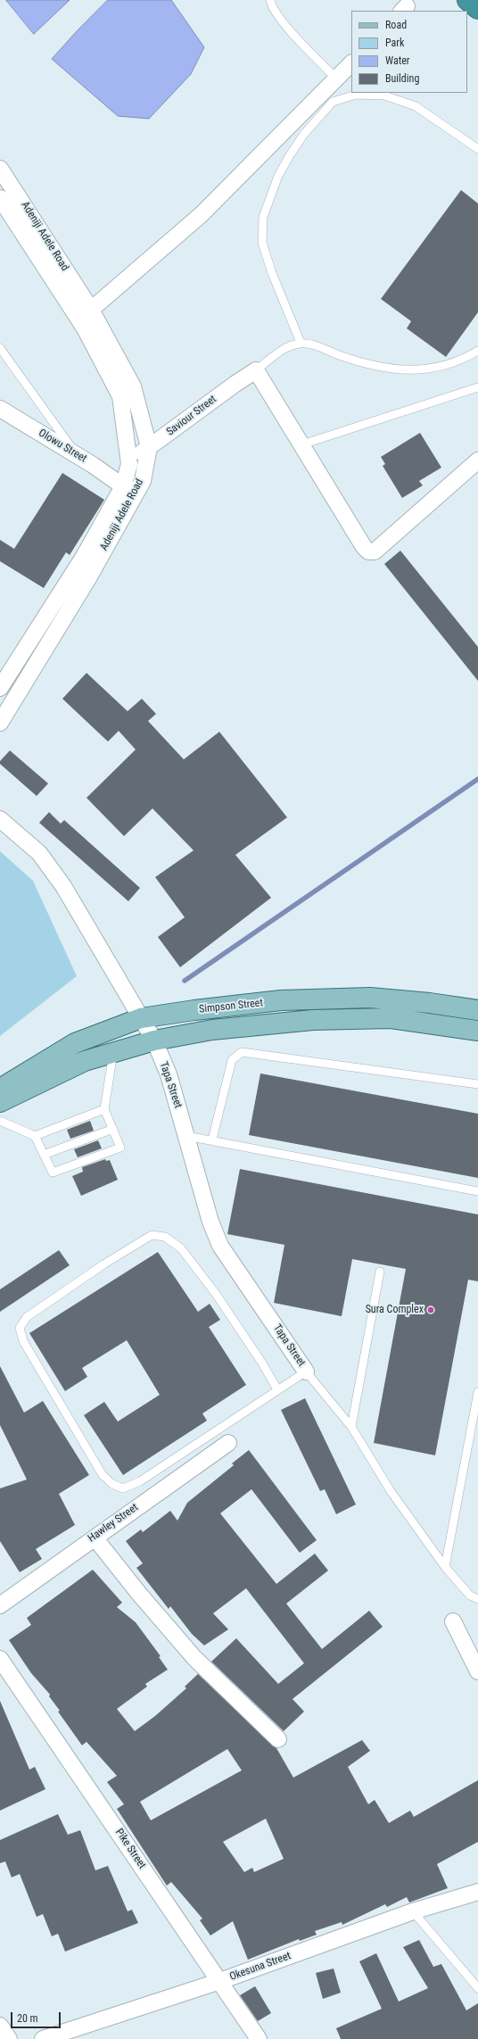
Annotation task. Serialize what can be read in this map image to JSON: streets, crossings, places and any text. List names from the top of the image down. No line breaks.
{"streets":{"main road":["Simpson Street"],"street":["Adeniji Adele Road","Saviour Street","Olowu Street","Tapa Street","Hawley Street","Pike Street","Okesuna Street"]},"crossings":[["Adeniji Adele Road","Saviour Street"],["Adeniji Adele Road","Olowu Street"],["Simpson Street","Tapa Street"],["Pike Street","Okesuna Street"]],"places":["Sura Complex"],"legend":["Road","Park","Water","Building"],"scale_bar":"20 m"}
